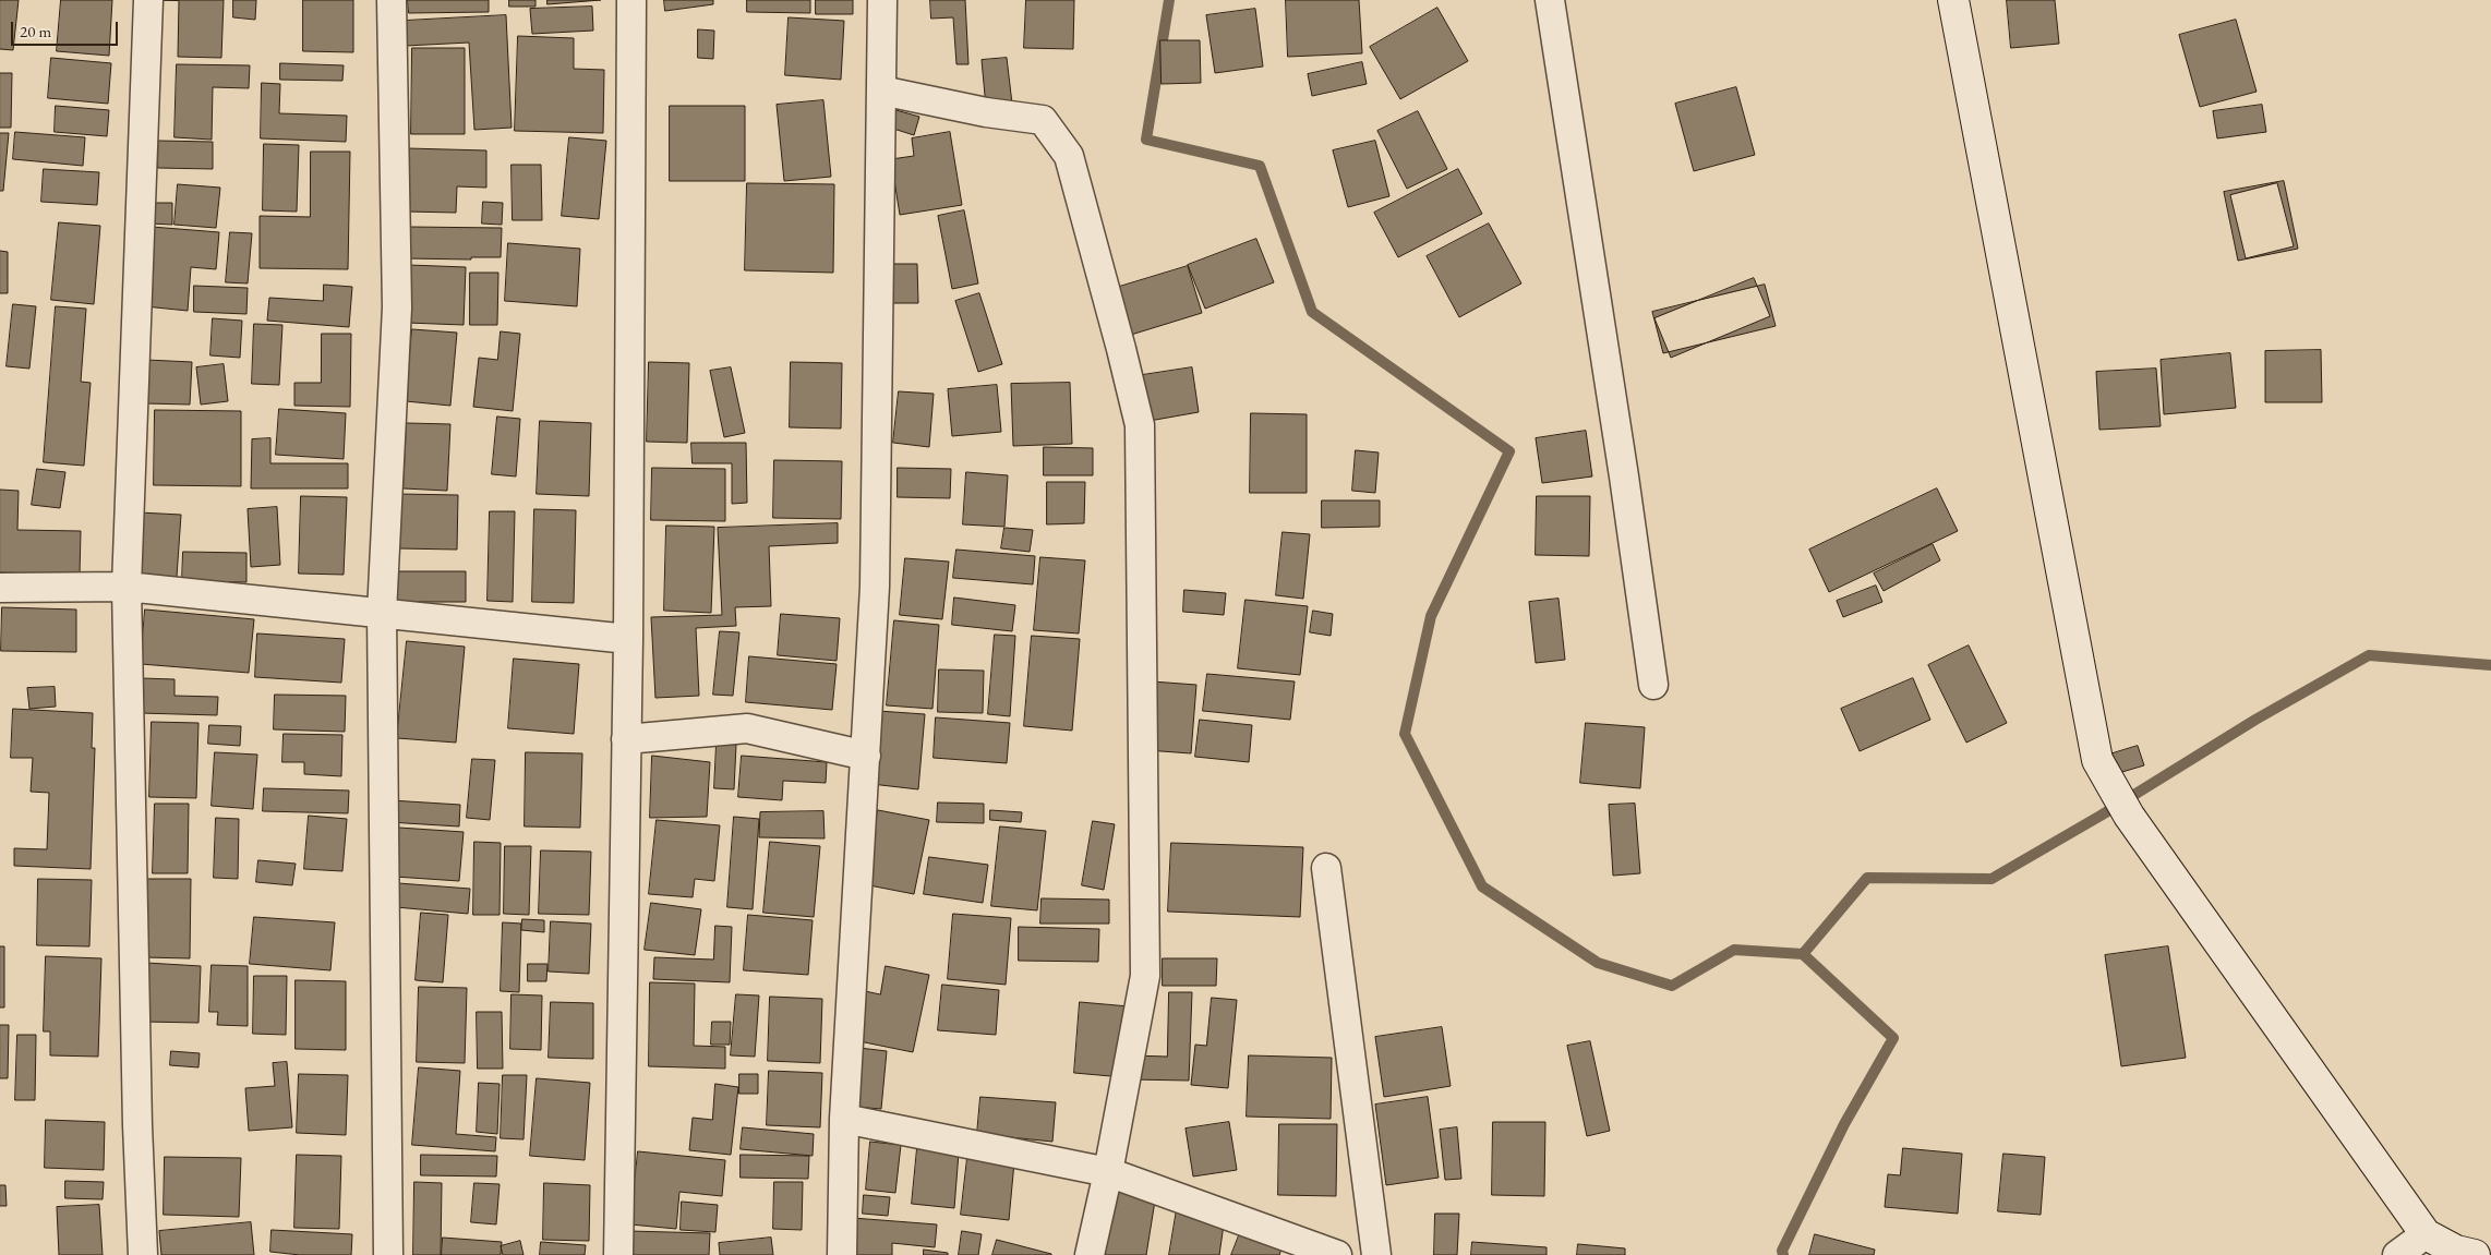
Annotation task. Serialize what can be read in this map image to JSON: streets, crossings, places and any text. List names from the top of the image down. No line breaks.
{"scale_bar":"20 m"}
